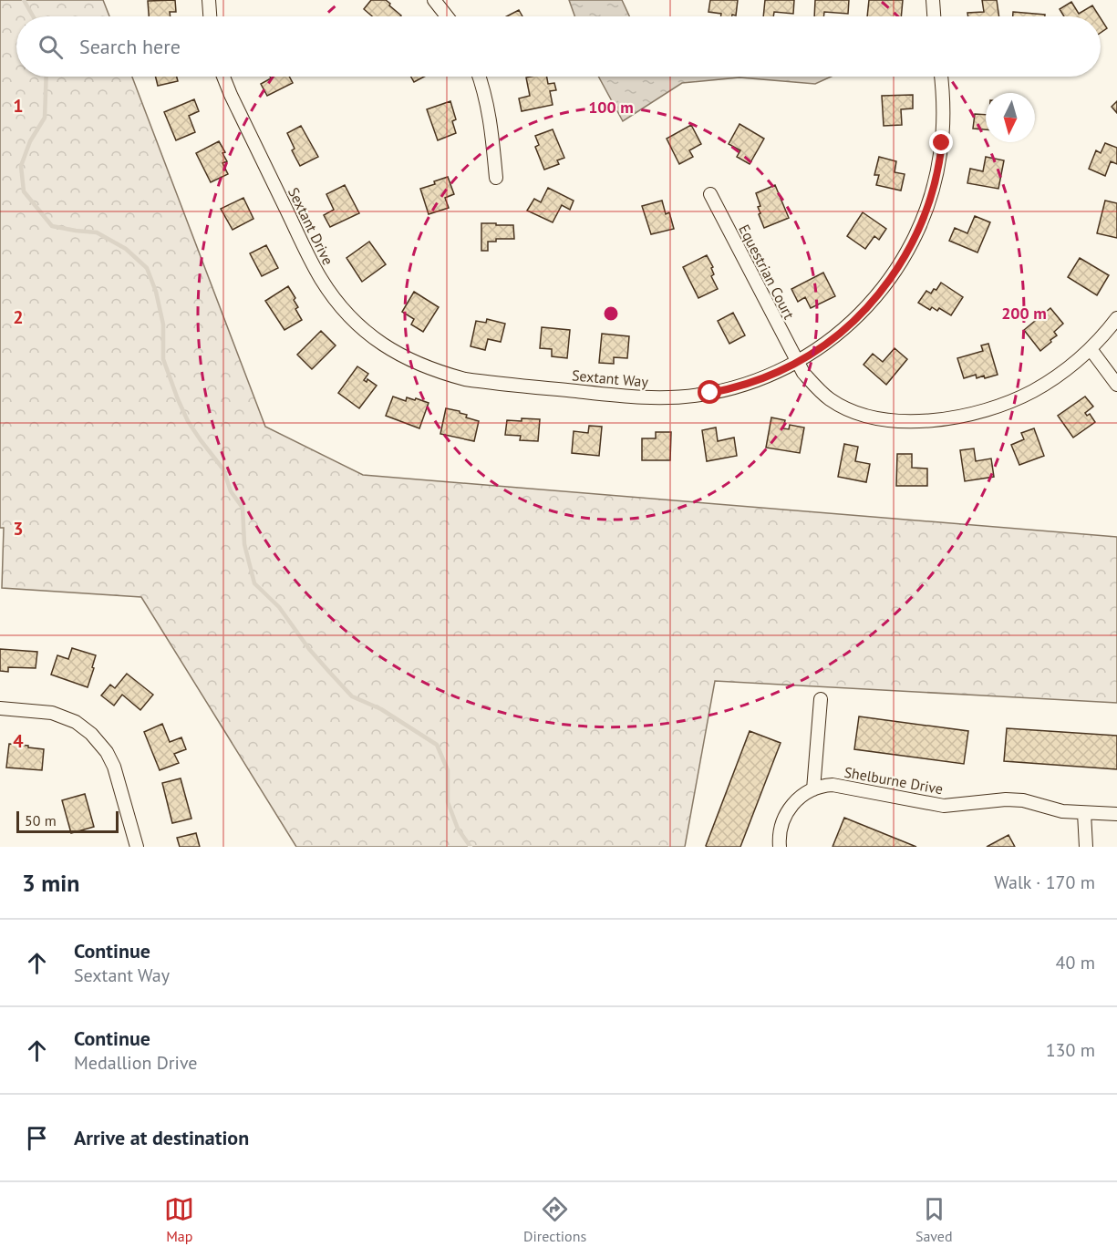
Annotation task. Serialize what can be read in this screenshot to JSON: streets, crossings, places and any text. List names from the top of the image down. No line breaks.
{"streets":{"street":["Sextant Drive","Equestrian Court","Sextant Way","Shelburne Drive"]},"crossings":[["Sextant Drive","Sextant Way"],["Equestrian Court","Sextant Way"]],"scale_bar":"50 m","north":"bottom","page":{"search":"Search here","scale":"50 m","heading":["3 min","Walk · 170 m"],"list":[["Continue","Sextant Way","40 m"],["Continue","Medallion Drive","130 m"],"Arrive at destination"],"nav":["Map","Directions","Saved"]},"grid":{"rows":["1","2","3","4"]},"rings":["100 m","200 m"]}
